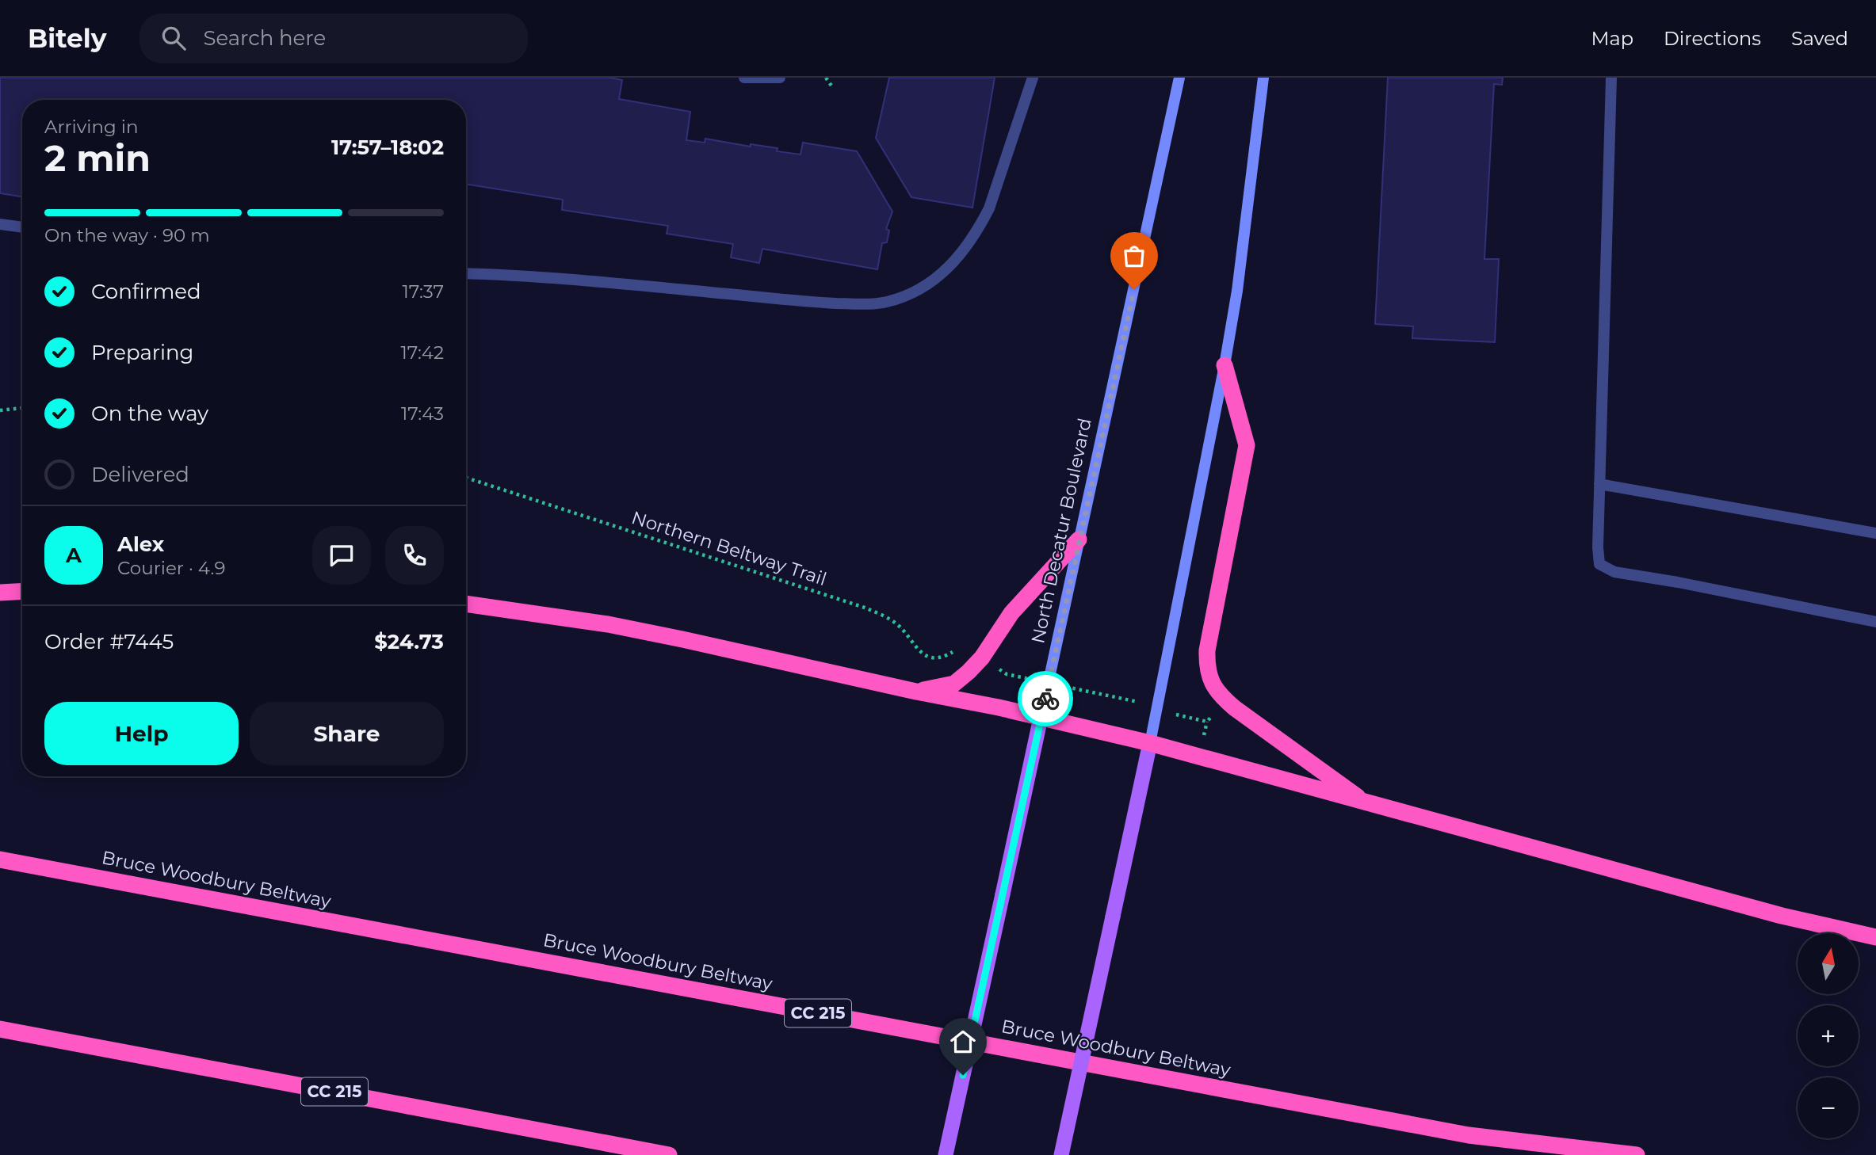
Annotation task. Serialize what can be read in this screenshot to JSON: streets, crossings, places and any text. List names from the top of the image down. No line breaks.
{"streets":{"highway":["Bruce Woodbury Beltway","CC 215"],"main road":["North Decatur Boulevard"],"path":["Northern Beltway Trail"]},"north":"top","page":{"header":"Bitely","search":"Search here","nav":["Map","Directions","Saved"],"heading":["2 min","Arriving in","17:57–18:02"],"panel":["Alex","Courier · 4.9","Order #7445","$24.73"],"bar":"On the way · 90 m","list":[["Confirmed","17:37"],["Preparing","17:42"],["On the way","17:43"],"Delivered"],"round":"A","buttons":["Help","Share"],"map_buttons":["+","−"]}}
